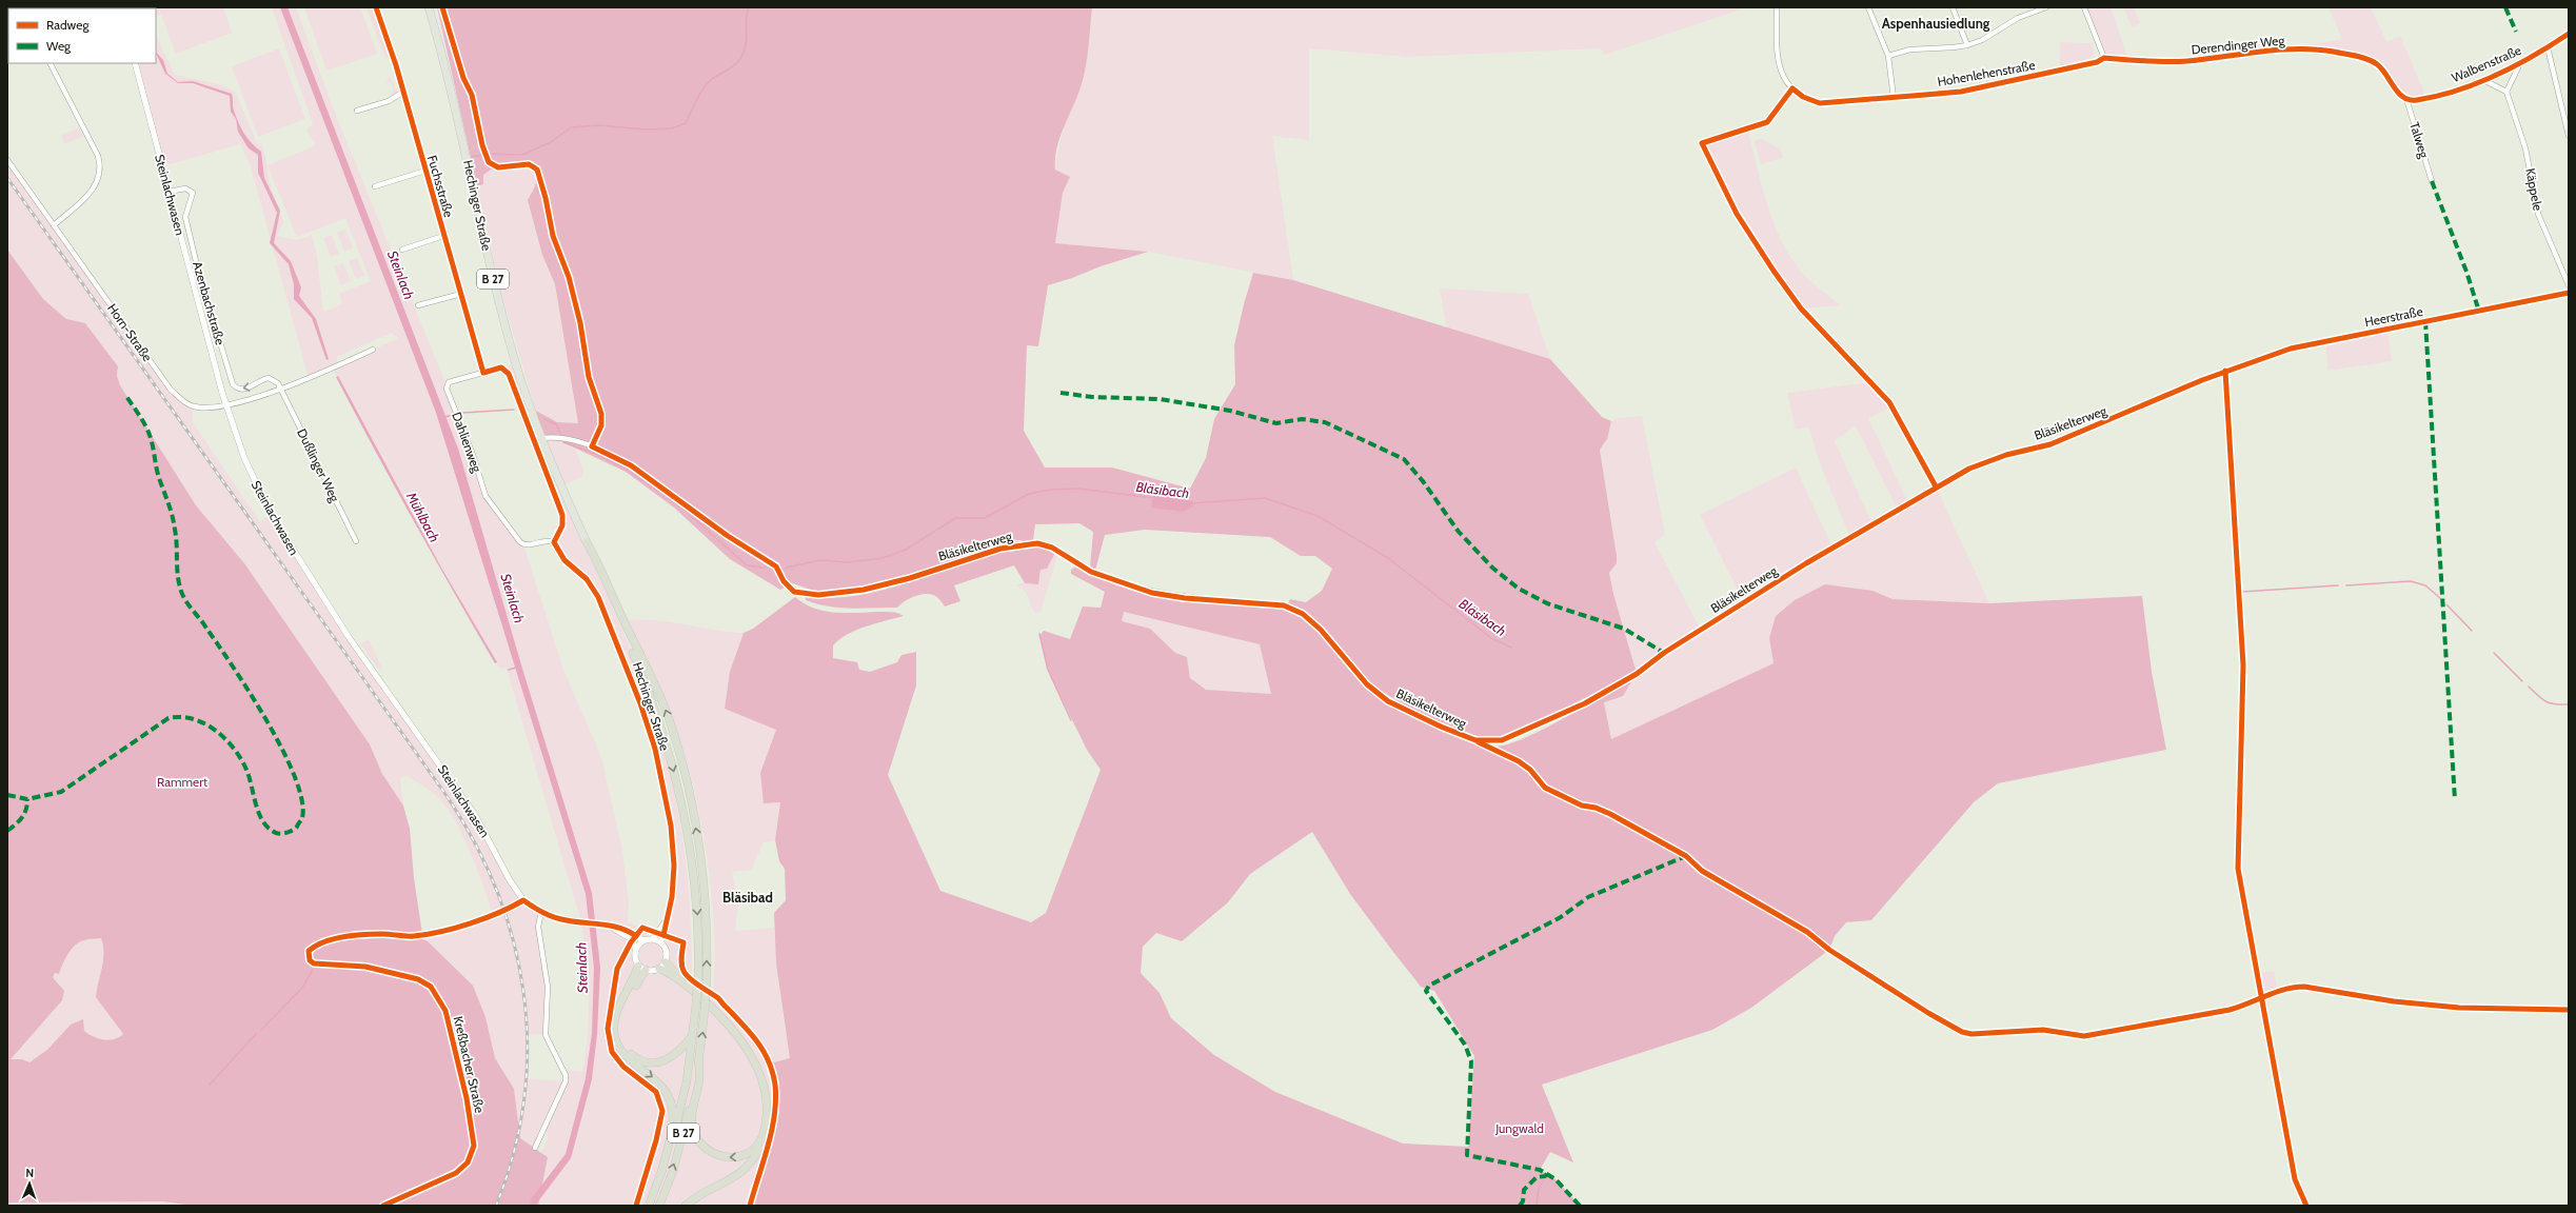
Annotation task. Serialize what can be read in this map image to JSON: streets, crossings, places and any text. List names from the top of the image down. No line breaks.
{"streets":{"highway":["B 27"],"main road":["Hechinger Straße"],"street":["Derendinger Weg","Walbenstraße","Hohenlehenstraße","Talweg","Fuchsstraße","Käppele","Steinlachwasen","Azenbachstraße","Heerstraße","Horn-Straße","Bläsikelterweg","Dahlienweg","Dußlinger Weg","Kreßbacher Straße"]},"crossings":[["Derendinger Weg","Walbenstraße"],["Derendinger Weg","Hohenlehenstraße"],["Derendinger Weg","Talweg"],["Walbenstraße","Talweg"],["Fuchsstraße","Dahlienweg"],["Steinlachwasen","Hechinger Straße"],["Steinlachwasen","Azenbachstraße"],["Steinlachwasen","Horn-Straße"],["Steinlachwasen","Kreßbacher Straße"],["Hechinger Straße","B 27"],["Hechinger Straße","Bläsikelterweg"],["Hechinger Straße","Dahlienweg"],["Azenbachstraße","Dußlinger Weg"],["Heerstraße","Bläsikelterweg"]],"districts":["Aspenhausiedlung","Bläsibad"],"water":["Steinlach","Bläsibach","Mühlbach"],"parks":["Rammert","Jungwald"],"legend":["Radweg","Weg"],"north":"top"}
